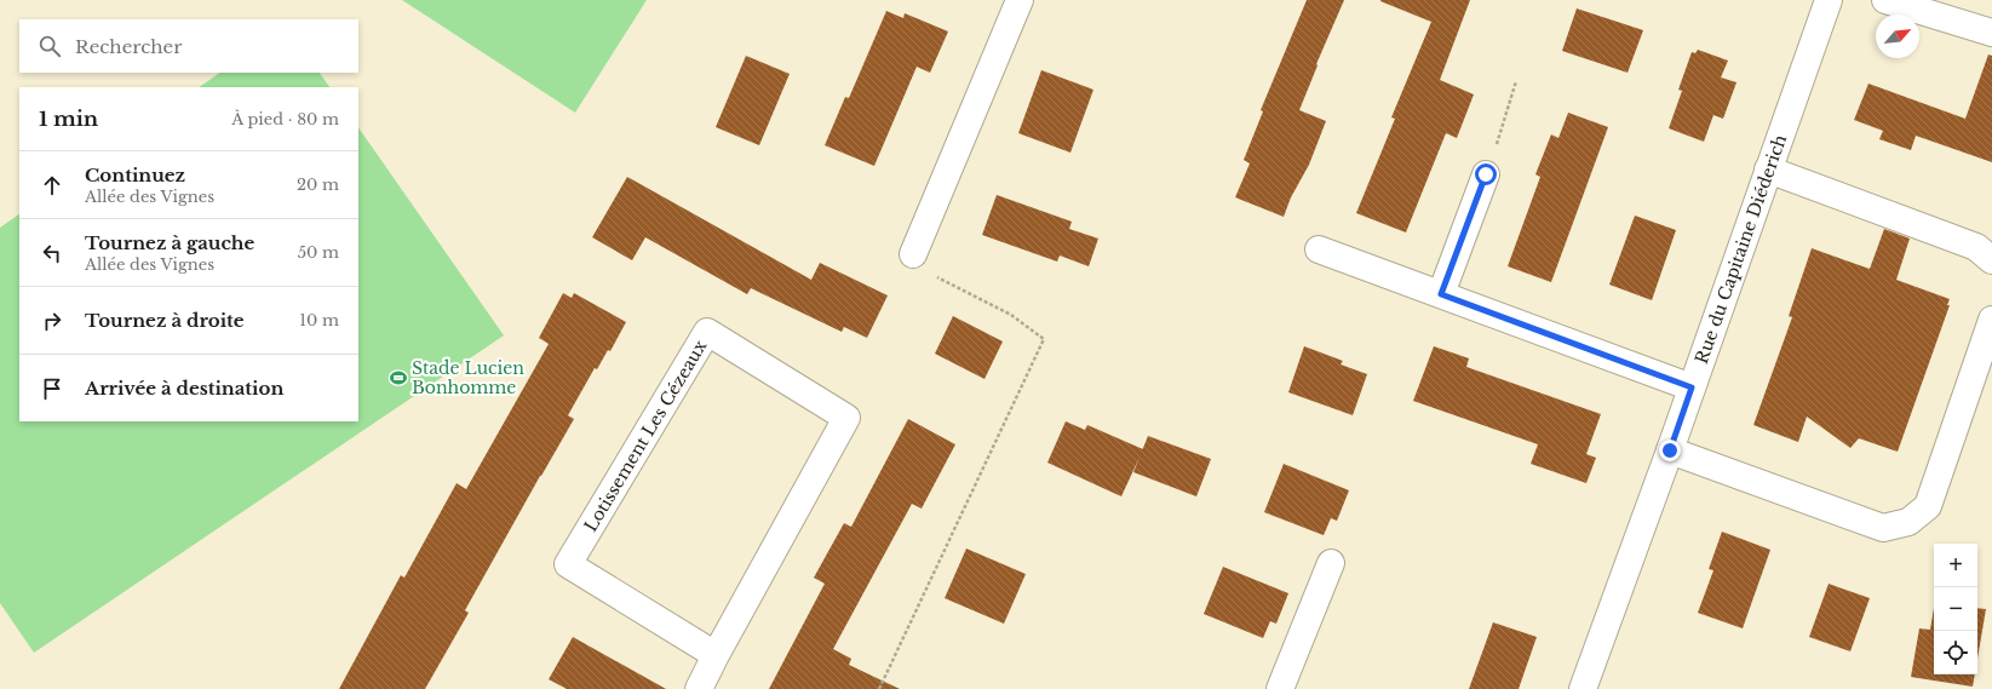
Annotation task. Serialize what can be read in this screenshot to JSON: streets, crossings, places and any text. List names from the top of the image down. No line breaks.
{"streets":{"street":["Rue du Capitaine Diéderich","Lotissement Les Cézeaux"]},"places":{"sports":["Stade Lucien Bonhomme"]},"north":"top right","page":{"search":"Rechercher","heading":["1 min","À pied · 80 m"],"list":[["Continuez","Allée des Vignes","20 m"],["Tournez à gauche","Allée des Vignes","50 m"],["Tournez à droite","10 m"],"Arrivée à destination"],"map_buttons":["+","−"]}}
